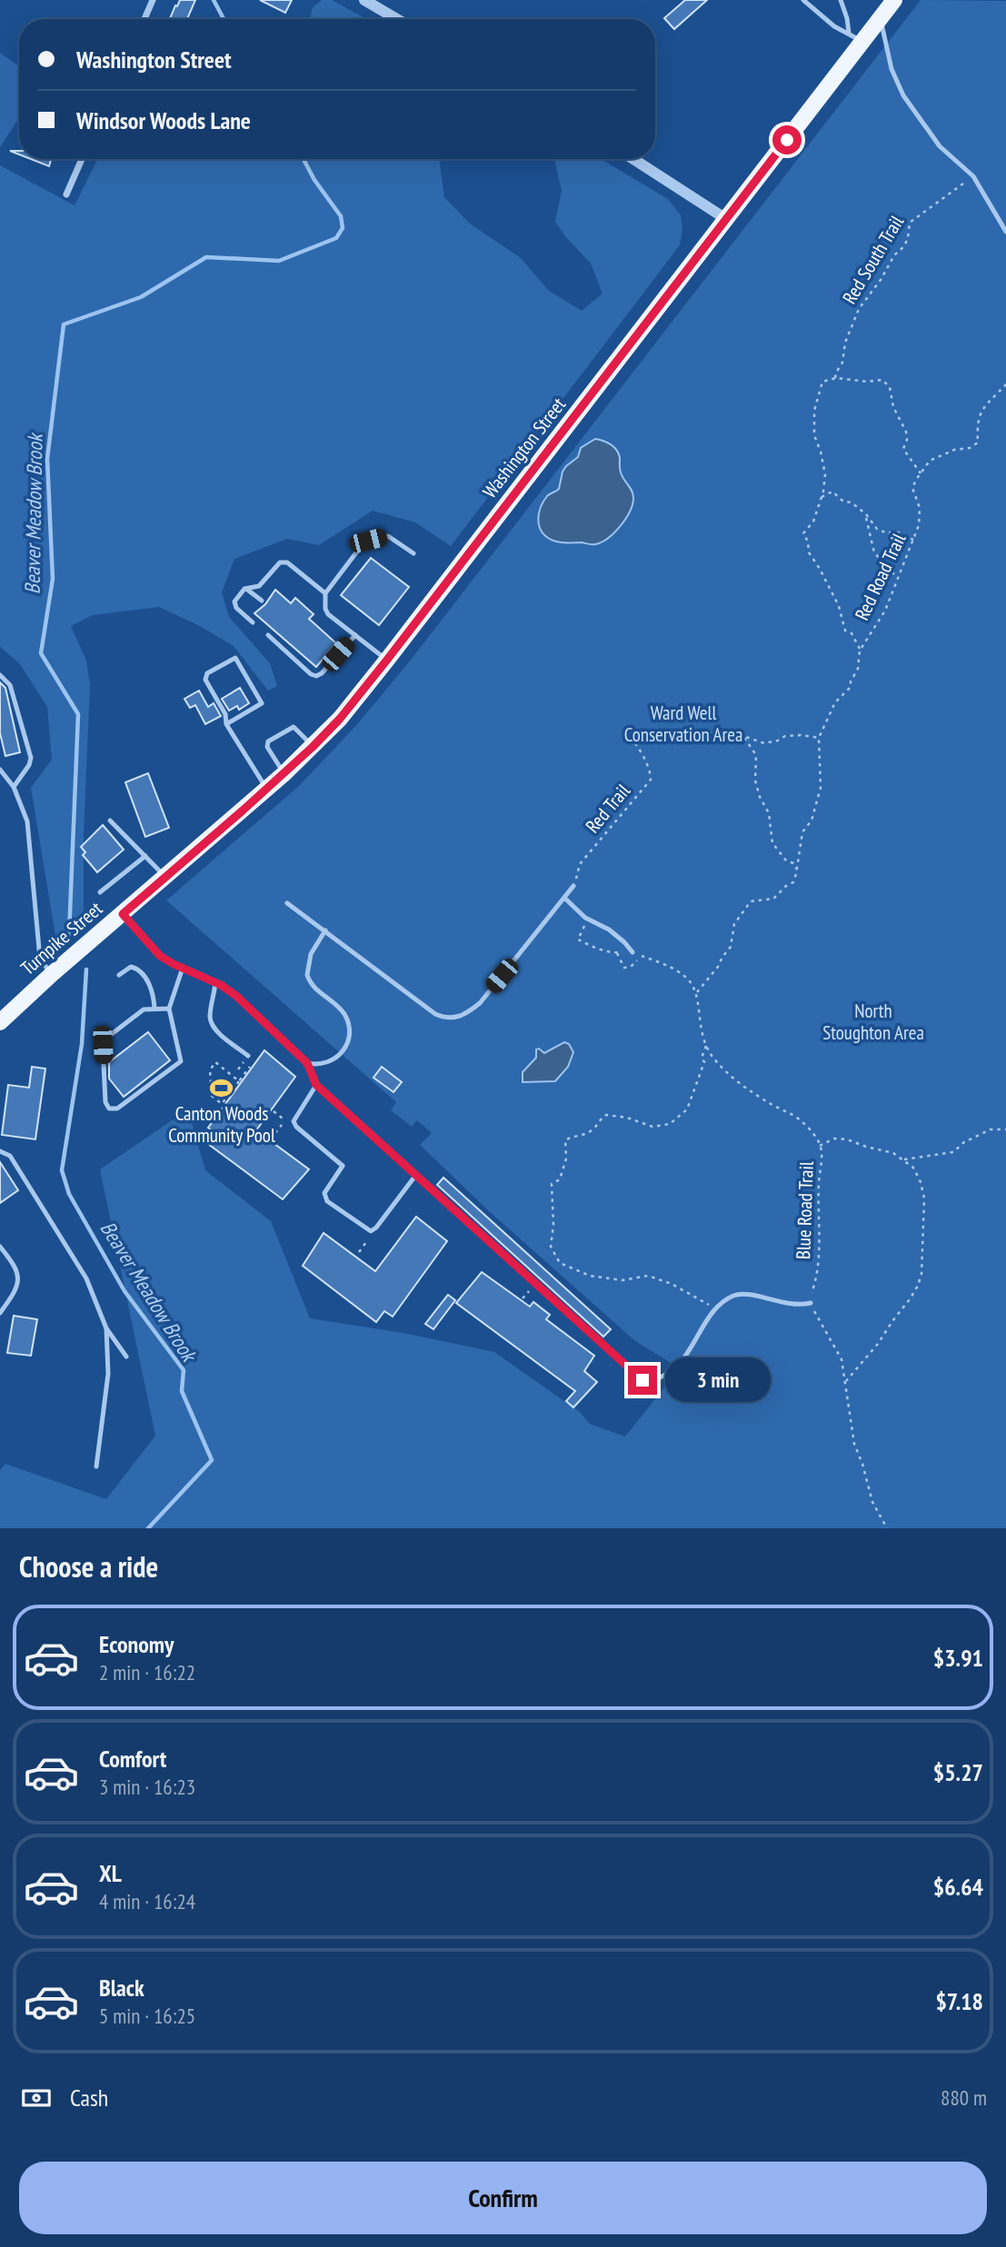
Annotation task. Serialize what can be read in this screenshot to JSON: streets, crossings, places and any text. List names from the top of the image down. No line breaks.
{"streets":{"main road":["Washington Street","Turnpike Street"],"path":["Red South Trail","Red Road Trail","Red Trail","Blue Road Trail"]},"crossings":[["Washington Street","Turnpike Street"],["Red Road Trail","Red Trail"],["Red Road Trail","Blue Road Trail"]],"water":["Beaver Meadow Brook"],"parks":["Ward Well Conservation Area","North Stoughton Area"],"places":{"sports":["Canton Woods Community Pool"]},"page":{"banner":["Washington Street","Windsor Woods Lane"],"bubble":"3 min","heading":"Choose a ride","list":[{"name":"Economy","note":"2 min · 16:22","value":"$3.91"},{"name":"Comfort","note":"3 min · 16:23","value":"$5.27"},{"name":"XL","note":"4 min · 16:24","value":"$6.64"},{"name":"Black","note":"5 min · 16:25","value":"$7.18"}],"pay":["Cash","880 m"],"buttons":"Confirm"}}
